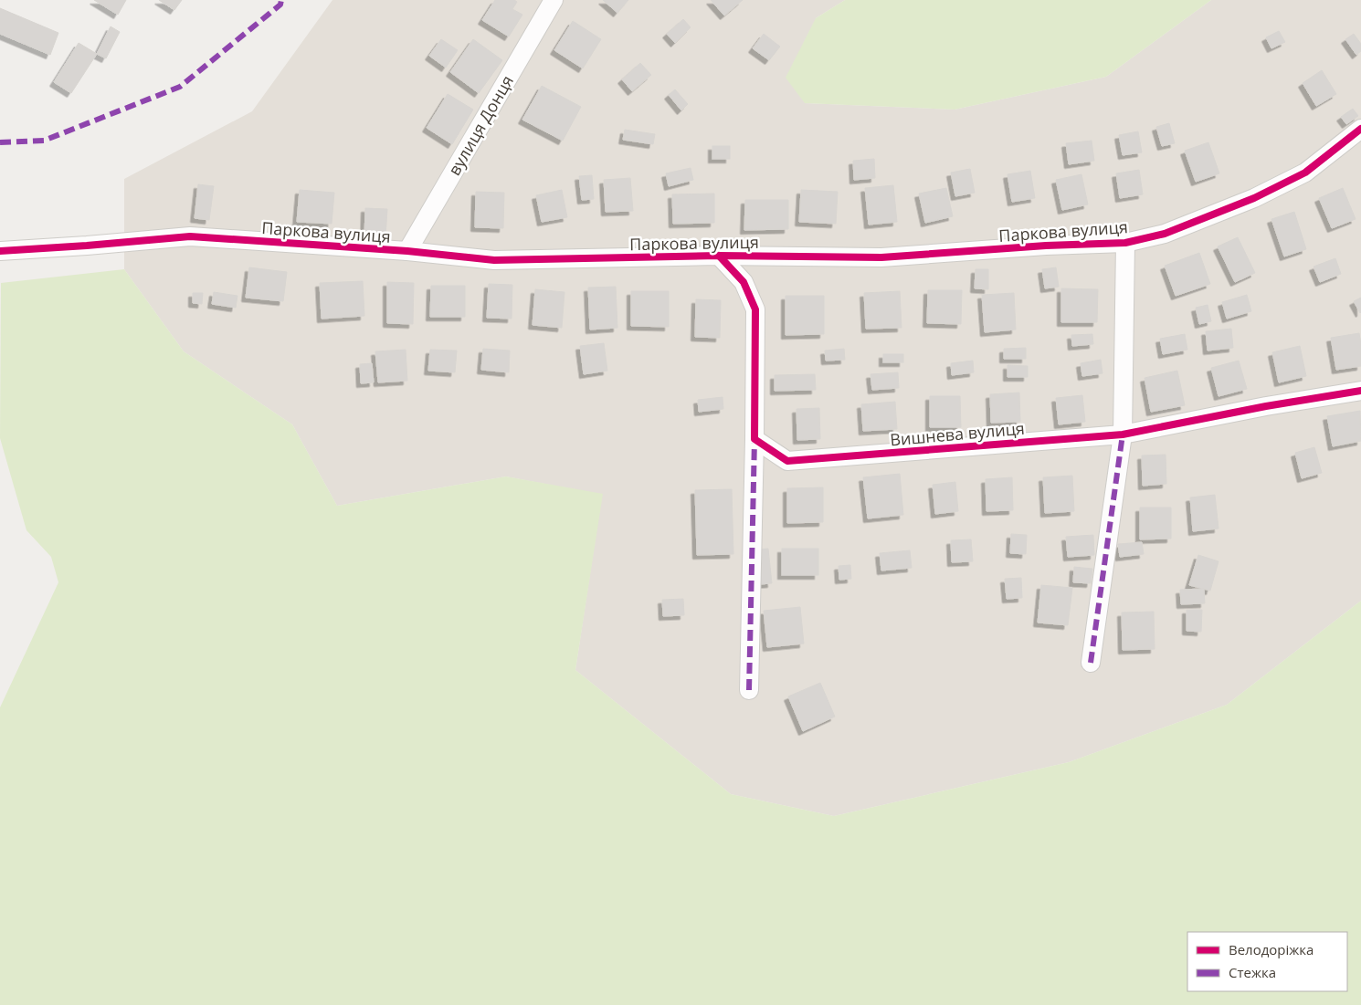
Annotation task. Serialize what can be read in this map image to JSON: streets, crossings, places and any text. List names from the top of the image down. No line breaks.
{"streets":{"street":["вулиця Донця","Паркова вулиця","Вишнева вулиця"]},"crossings":[["вулиця Донця","Паркова вулиця"]],"legend":["Велодоріжка","Стежка"]}
